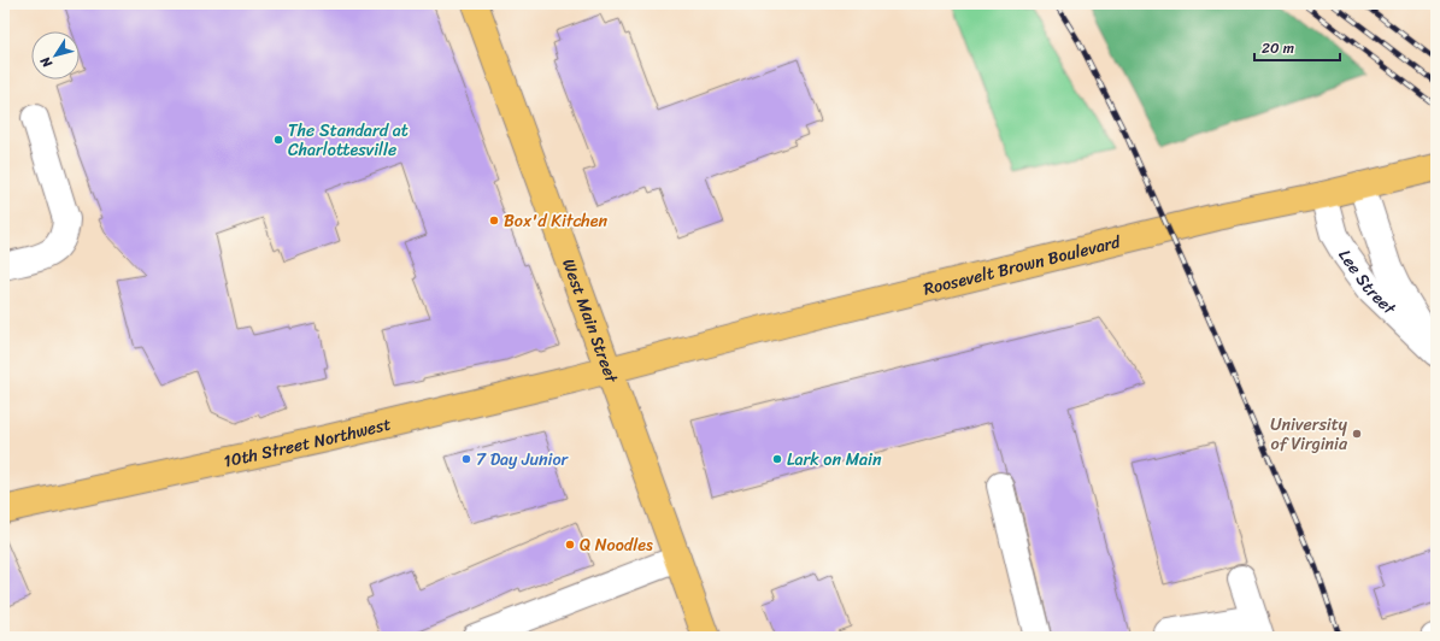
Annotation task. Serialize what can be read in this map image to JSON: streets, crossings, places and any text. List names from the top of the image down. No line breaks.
{"streets":{"main road":["Roosevelt Brown Boulevard","West Main Street","10th Street Northwest"],"street":["Lee Street"]},"crossings":[["Roosevelt Brown Boulevard","Lee Street"],["Roosevelt Brown Boulevard","West Main Street"],["Roosevelt Brown Boulevard","10th Street Northwest"],["West Main Street","10th Street Northwest"]],"places":["The Standard at Charlottesville","Box'd Kitchen","University of Virginia","7 Day Junior","Lark on Main","Q Noodles"],"scale_bar":"20 m","north":"bottom left"}
